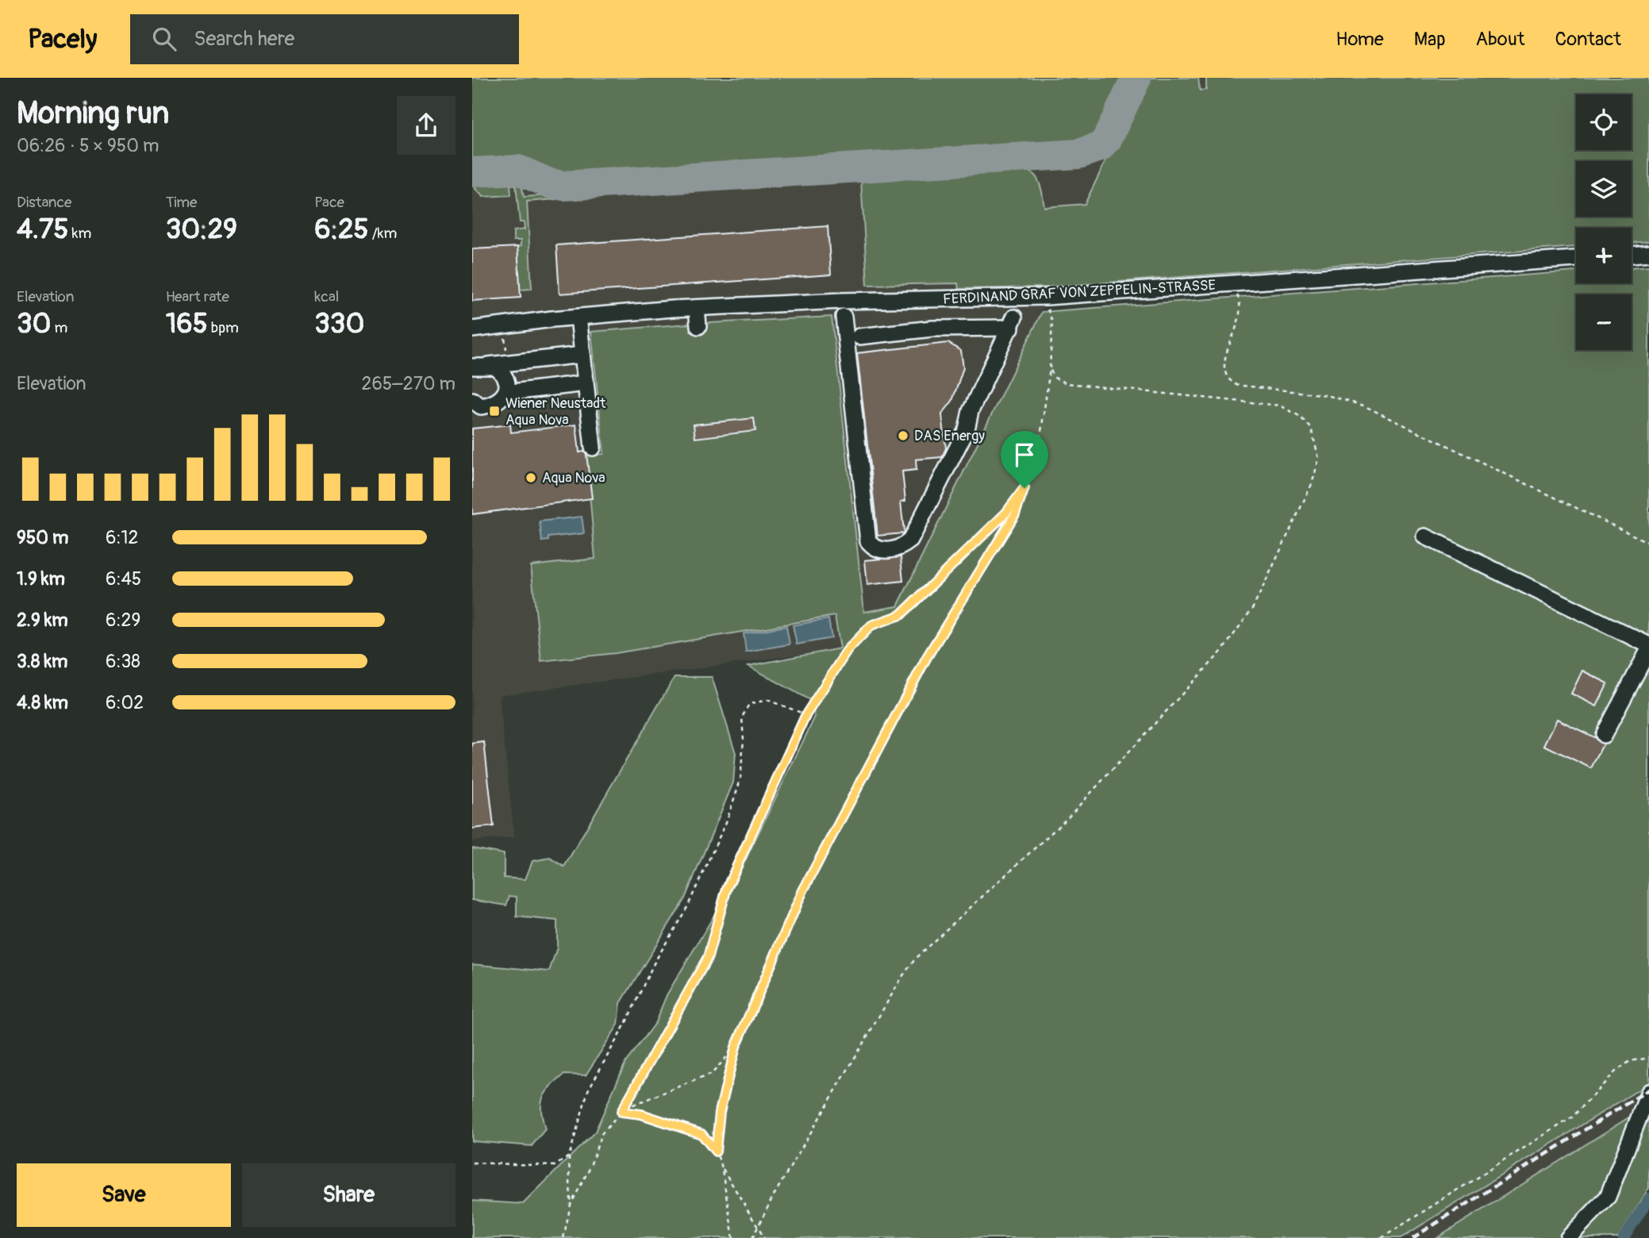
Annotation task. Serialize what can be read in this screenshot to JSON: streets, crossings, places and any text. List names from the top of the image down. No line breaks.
{"streets":{"street":["FERDINAND GRAF VON ZEPPELIN-STRASSE"]},"places":{"transit":["Wiener Neustadt Aqua Nova"],"other":["DAS Energy","Aqua Nova"]},"page":{"header":"Pacely","search":"Search here","nav":["Home","Map","About","Contact"],"heading":["Morning run","06:26 · 5 × 950 m"],"map_buttons":["+","−"],"stats":[["Distance","4.75 km"],["Time","30:29"],["Pace","6:25 /km"],["Elevation","30 m"],["Heart rate","165 bpm"],["kcal","330"]],"chart":["Elevation","265–270 m"],"list":[{"name":"950 m","note":"6:12"},{"name":"1.9 km","note":"6:45"},{"name":"2.9 km","note":"6:29"},{"name":"3.8 km","note":"6:38"},{"name":"4.8 km","note":"6:02"}],"buttons":["Save","Share"]}}
